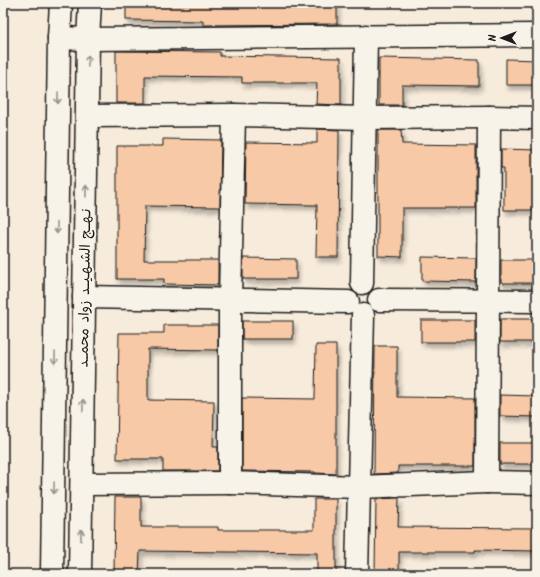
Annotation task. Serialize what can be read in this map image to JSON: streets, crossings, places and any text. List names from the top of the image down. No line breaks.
{"streets":{"street":["نـهــج الشـهـيــد زواد محمــد"]},"north":"left"}
